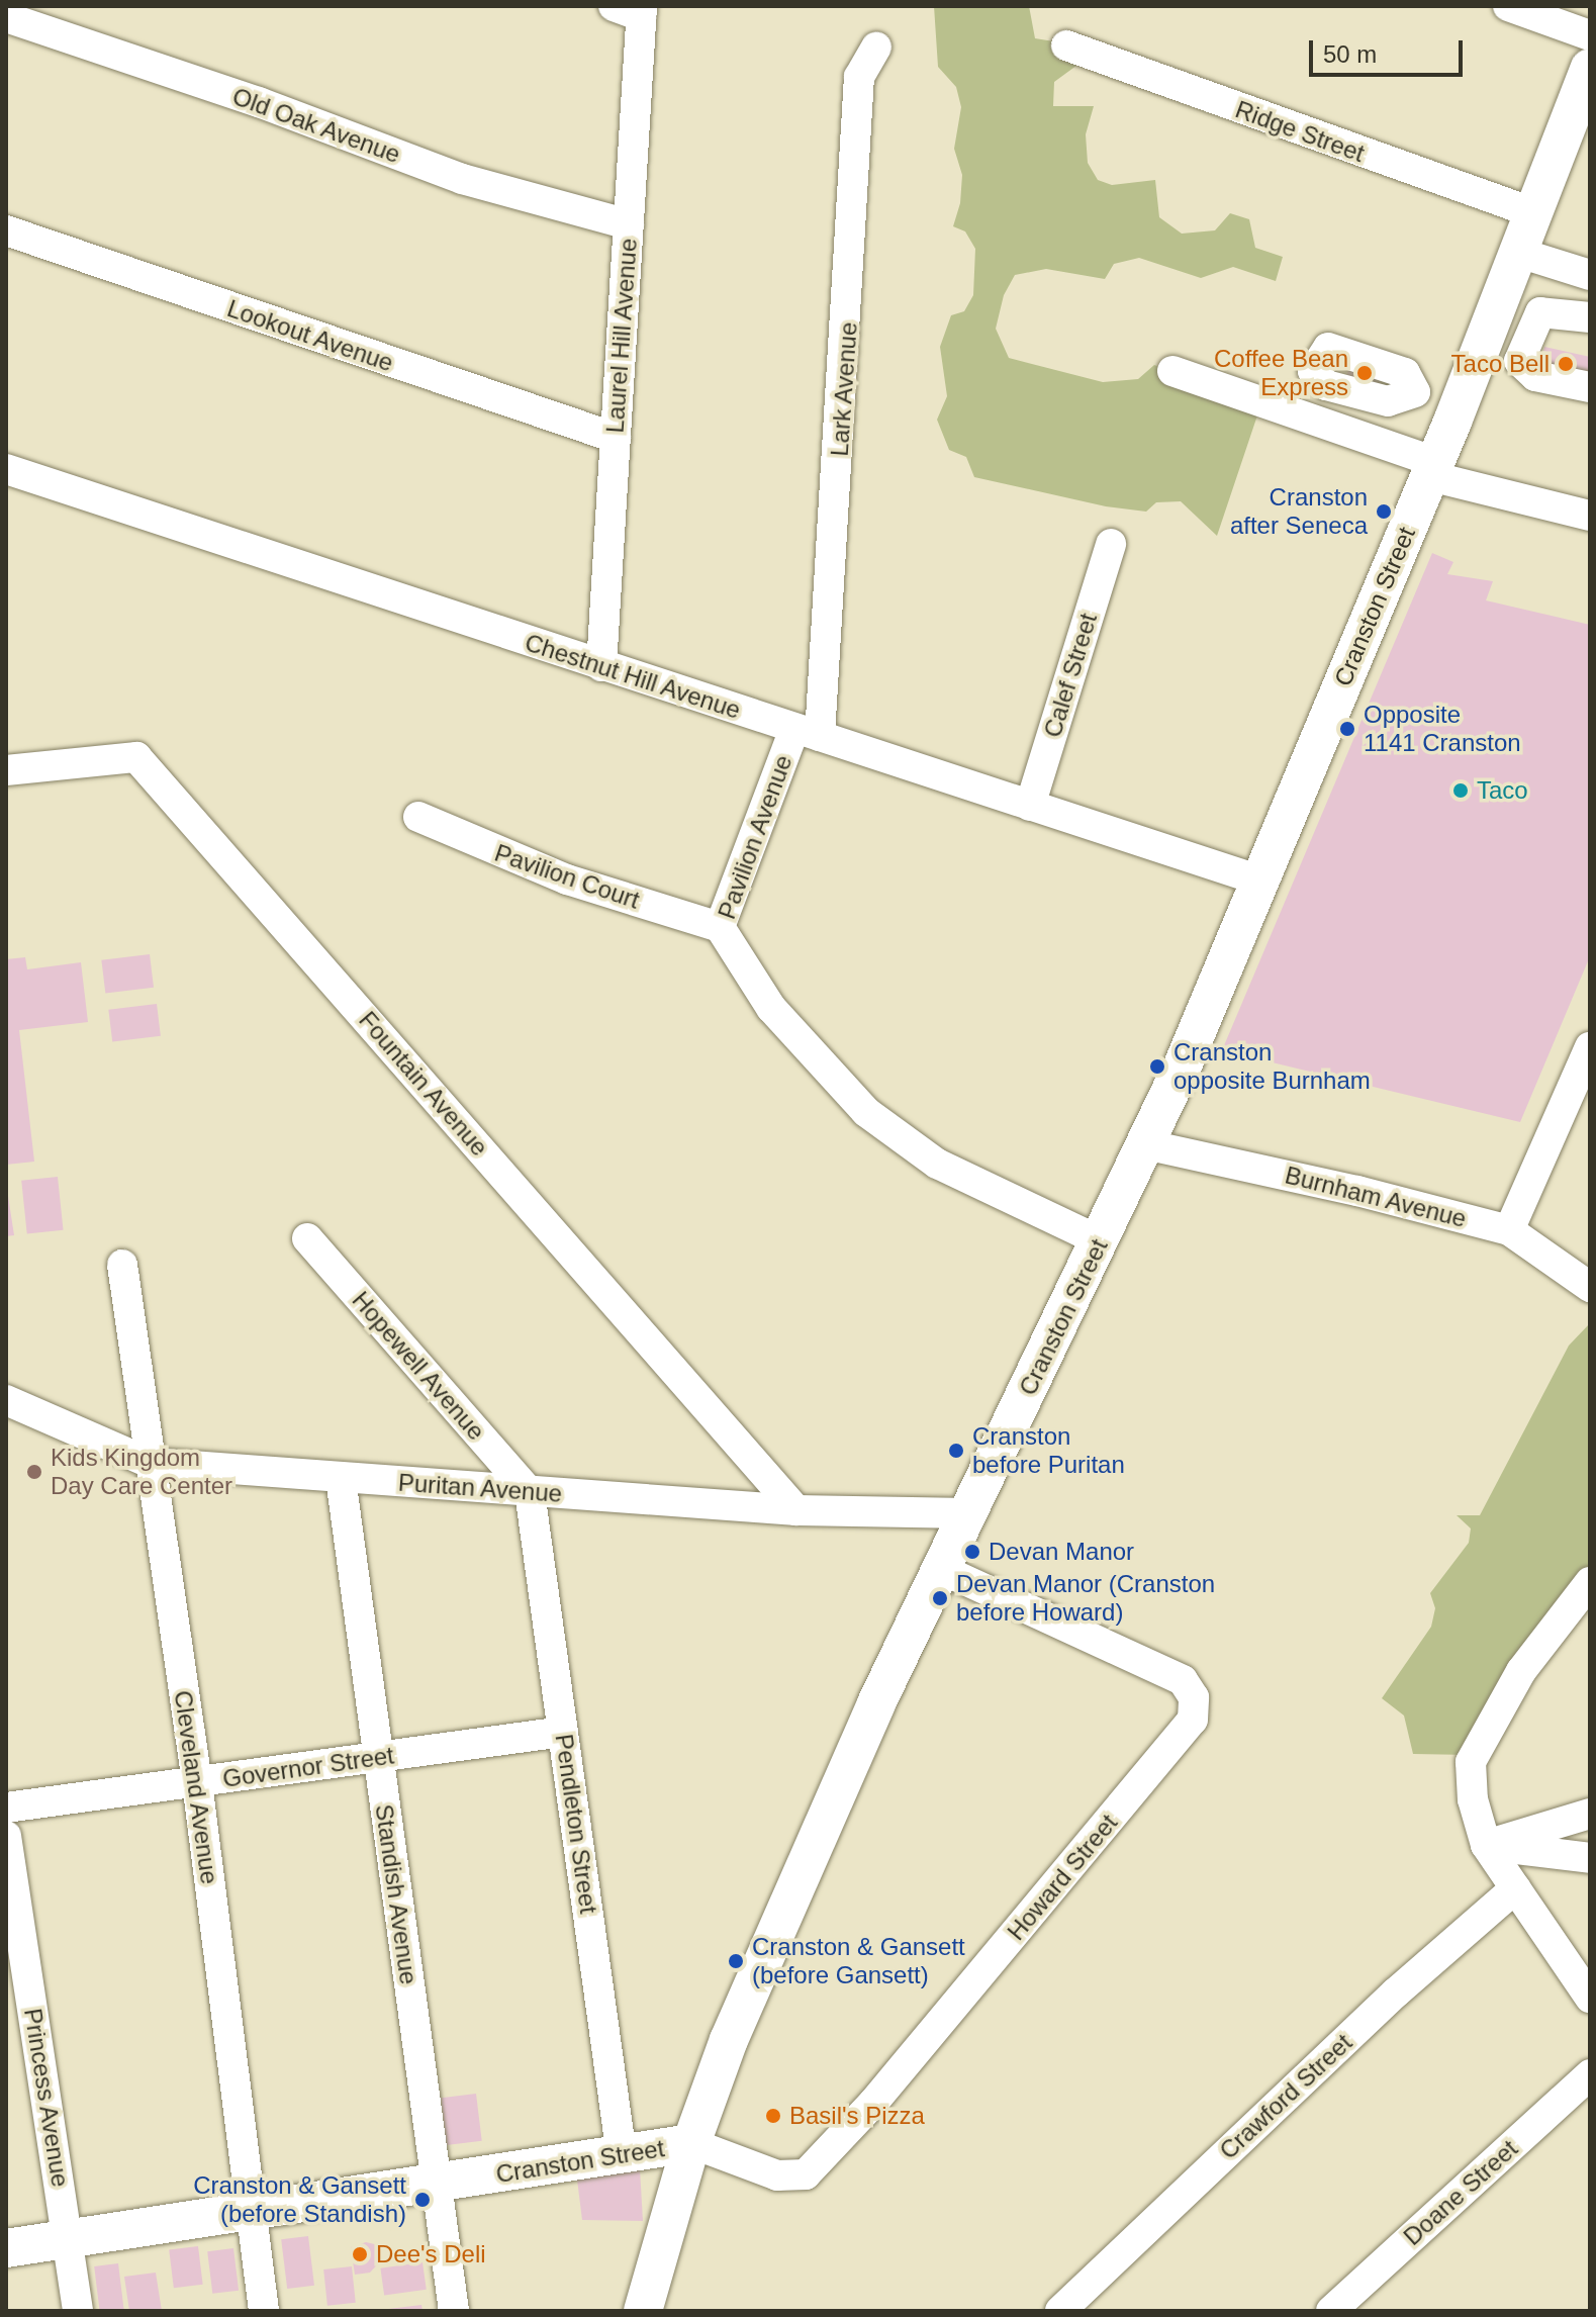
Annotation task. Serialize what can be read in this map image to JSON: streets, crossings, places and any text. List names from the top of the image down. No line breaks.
{"streets":{"main road":["Cranston Street"],"street":["Old Oak Avenue","Ridge Street","Lookout Avenue","Laurel Hill Avenue","Lark Avenue","Calef Street","Chestnut Hill Avenue","Pavilion Avenue","Pavilion Court","Fountain Avenue","Burnham Avenue","Hopewell Avenue","Puritan Avenue","Governor Street","Cleveland Avenue","Pendleton Street","Howard Street","Standish Avenue","Crawford Street","Princess Avenue","Doane Street"]},"crossings":[["Old Oak Avenue","Laurel Hill Avenue"],["Ridge Street","Cranston Street"],["Lookout Avenue","Laurel Hill Avenue"],["Laurel Hill Avenue","Chestnut Hill Avenue"],["Lark Avenue","Chestnut Hill Avenue"],["Lark Avenue","Pavilion Avenue"],["Cranston Street","Chestnut Hill Avenue"],["Cranston Street","Pavilion Avenue"],["Cranston Street","Burnham Avenue"],["Cranston Street","Puritan Avenue"],["Cranston Street","Cleveland Avenue"],["Cranston Street","Pendleton Street"],["Cranston Street","Howard Street"],["Cranston Street","Standish Avenue"],["Cranston Street","Princess Avenue"],["Calef Street","Chestnut Hill Avenue"],["Chestnut Hill Avenue","Pavilion Avenue"],["Pavilion Avenue","Pavilion Court"],["Fountain Avenue","Puritan Avenue"],["Hopewell Avenue","Puritan Avenue"],["Hopewell Avenue","Pendleton Street"],["Puritan Avenue","Cleveland Avenue"],["Puritan Avenue","Pendleton Street"],["Puritan Avenue","Standish Avenue"],["Governor Street","Cleveland Avenue"],["Governor Street","Pendleton Street"],["Governor Street","Standish Avenue"]],"places":["Taco Bell","Coffee Bean Express","Cranston after Seneca","Opposite 1141 Cranston","Taco","Cranston opposite Burnham","Cranston before Puritan","Kids Kingdom Day Care Center","Devan Manor","Devan Manor (Cranston before Howard)","Cranston & Gansett (before Gansett)","Basil's Pizza","Cranston & Gansett (before Standish)","Dee's Deli"],"scale_bar":"50 m"}
